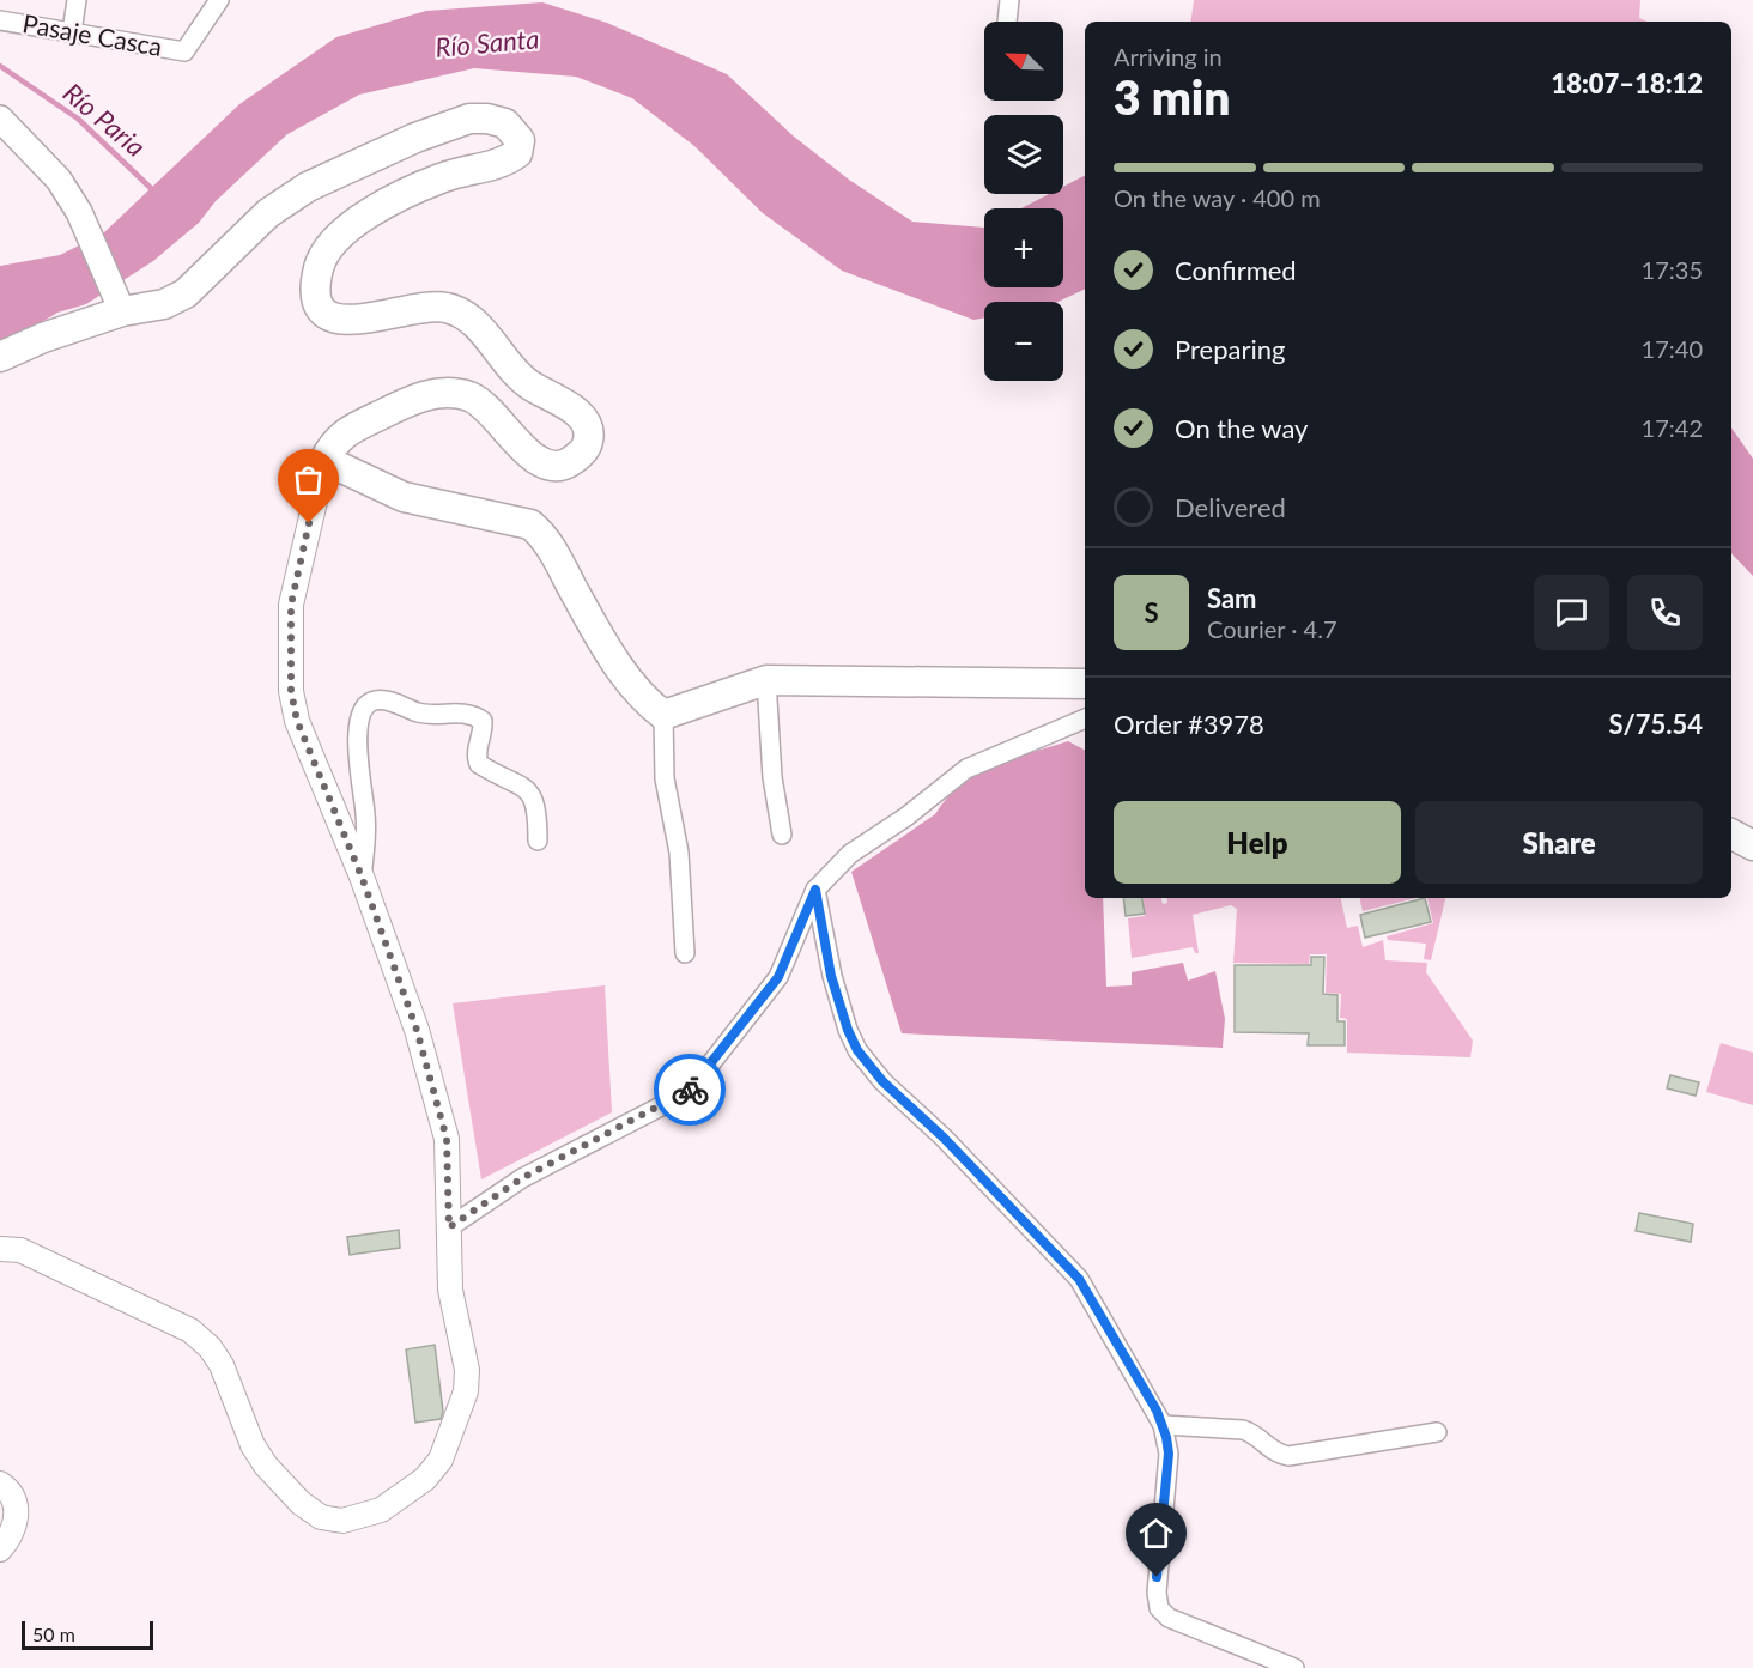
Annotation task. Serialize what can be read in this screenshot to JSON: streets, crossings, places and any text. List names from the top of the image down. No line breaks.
{"streets":{"street":["Pasaje Casca"]},"water":["Río Santa","Río Paria"],"scale_bar":"50 m","north":"top left","page":{"map_buttons":["+","−"],"heading":["3 min","Arriving in","18:07–18:12"],"panel":["Sam","Courier · 4.7","Order #3978","S/75.54"],"bar":"On the way · 400 m","list":[["Confirmed","17:35"],["Preparing","17:40"],["On the way","17:42"],"Delivered"],"round":"S","buttons":["Help","Share"],"scale":"50 m"}}
